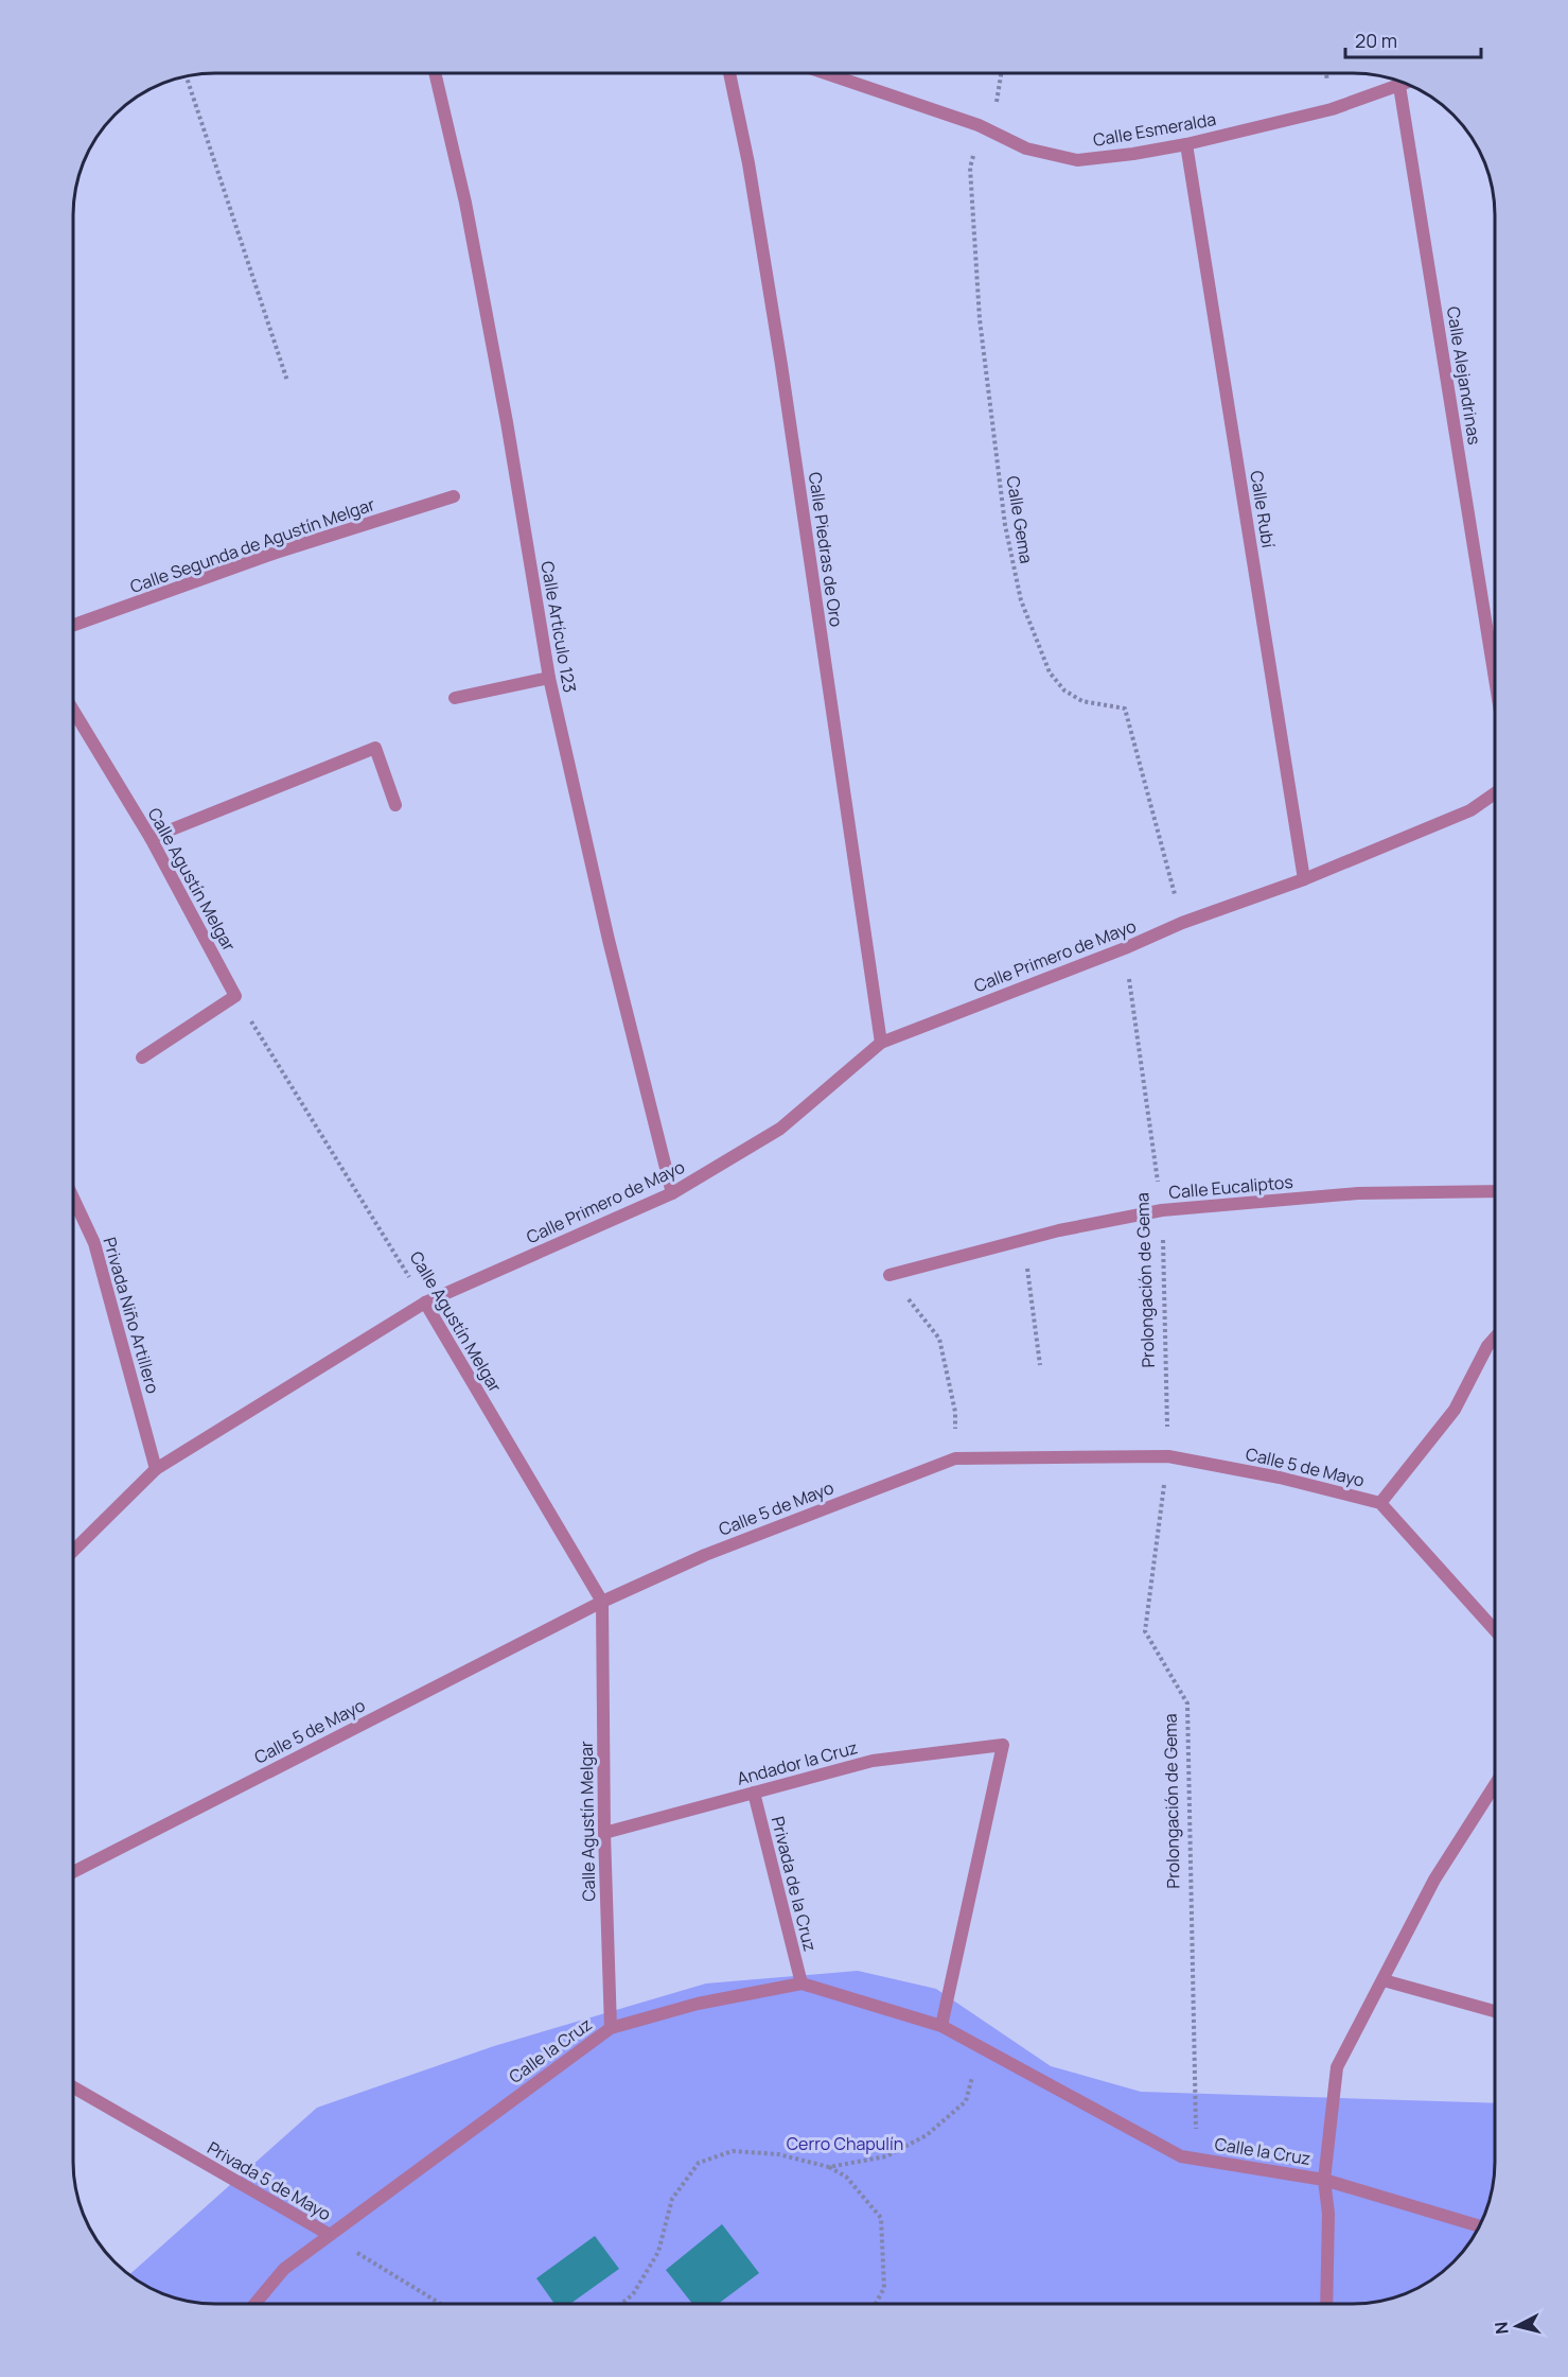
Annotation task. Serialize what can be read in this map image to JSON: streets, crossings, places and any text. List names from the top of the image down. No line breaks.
{"streets":{"street":["Calle Esmeralda","Calle Alejandrinas","Calle Rubí","Calle Segunda de Agustín Melgar","Calle Piedras de Oro","Calle Artículo 123","Calle Agustín Melgar","Calle Primero de Mayo","Calle Eucaliptos","Privada Niño Artillero","Calle 5 de Mayo","Andador la Cruz","Privada de la Cruz","Calle la Cruz","Privada 5 de Mayo"],"path":["Calle Gema","Prolongación de Gema"]},"crossings":[["Calle Esmeralda","Calle Alejandrinas"],["Calle Esmeralda","Calle Rubí"],["Calle Esmeralda","Calle Gema"],["Calle Rubí","Calle Primero de Mayo"],["Calle Gema","Calle Primero de Mayo"],["Calle Piedras de Oro","Calle Primero de Mayo"],["Calle Artículo 123","Calle Primero de Mayo"],["Calle Agustín Melgar","Calle Primero de Mayo"],["Calle Agustín Melgar","Calle 5 de Mayo"],["Calle Agustín Melgar","Andador la Cruz"],["Calle Agustín Melgar","Calle la Cruz"],["Calle Primero de Mayo","Prolongación de Gema"],["Calle Primero de Mayo","Privada Niño Artillero"],["Calle Eucaliptos","Prolongación de Gema"],["Prolongación de Gema","Calle 5 de Mayo"],["Prolongación de Gema","Calle la Cruz"],["Andador la Cruz","Privada de la Cruz"],["Andador la Cruz","Calle la Cruz"],["Privada de la Cruz","Calle la Cruz"],["Calle la Cruz","Privada 5 de Mayo"]],"parks":["Cerro Chapulín"],"scale_bar":"20 m","north":"left"}
